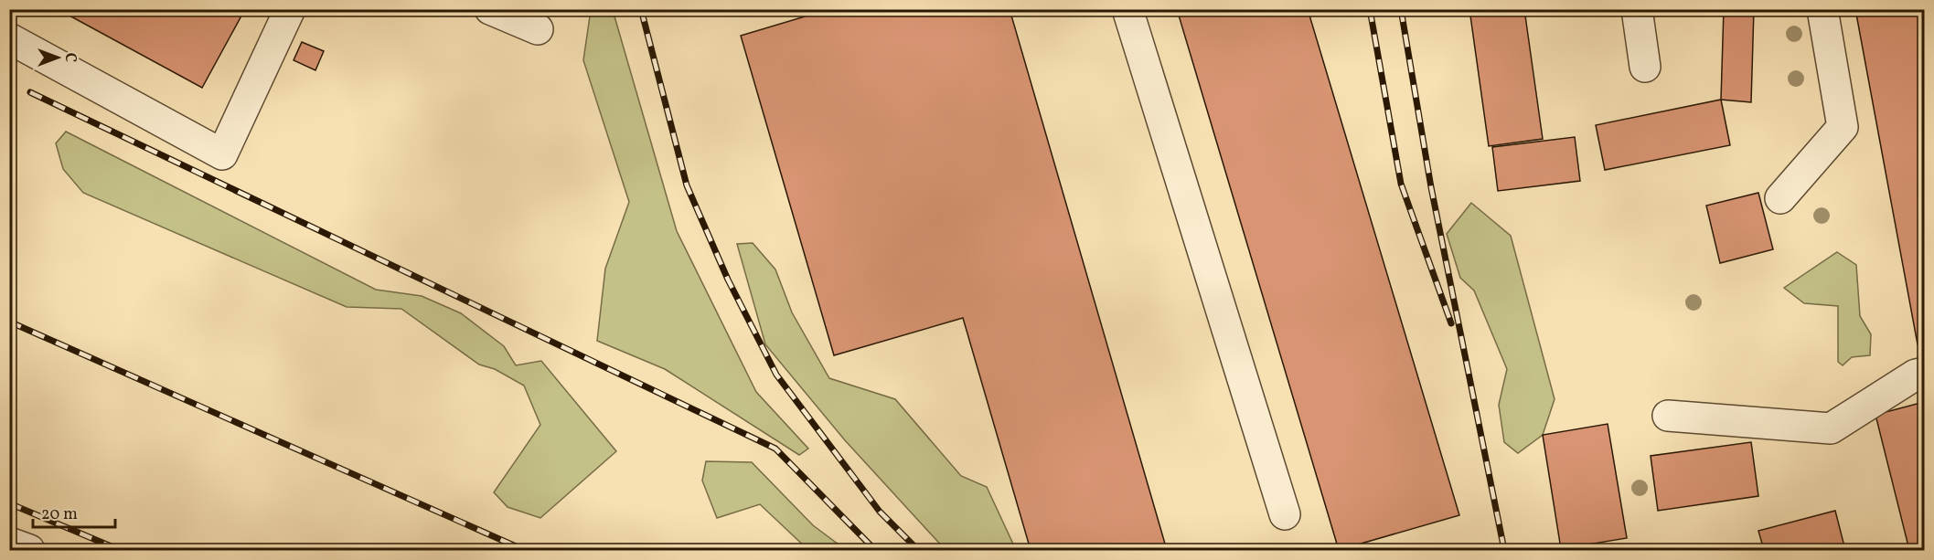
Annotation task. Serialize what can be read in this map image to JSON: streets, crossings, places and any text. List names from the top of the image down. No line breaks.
{"scale_bar":"20 m","north":"right"}
